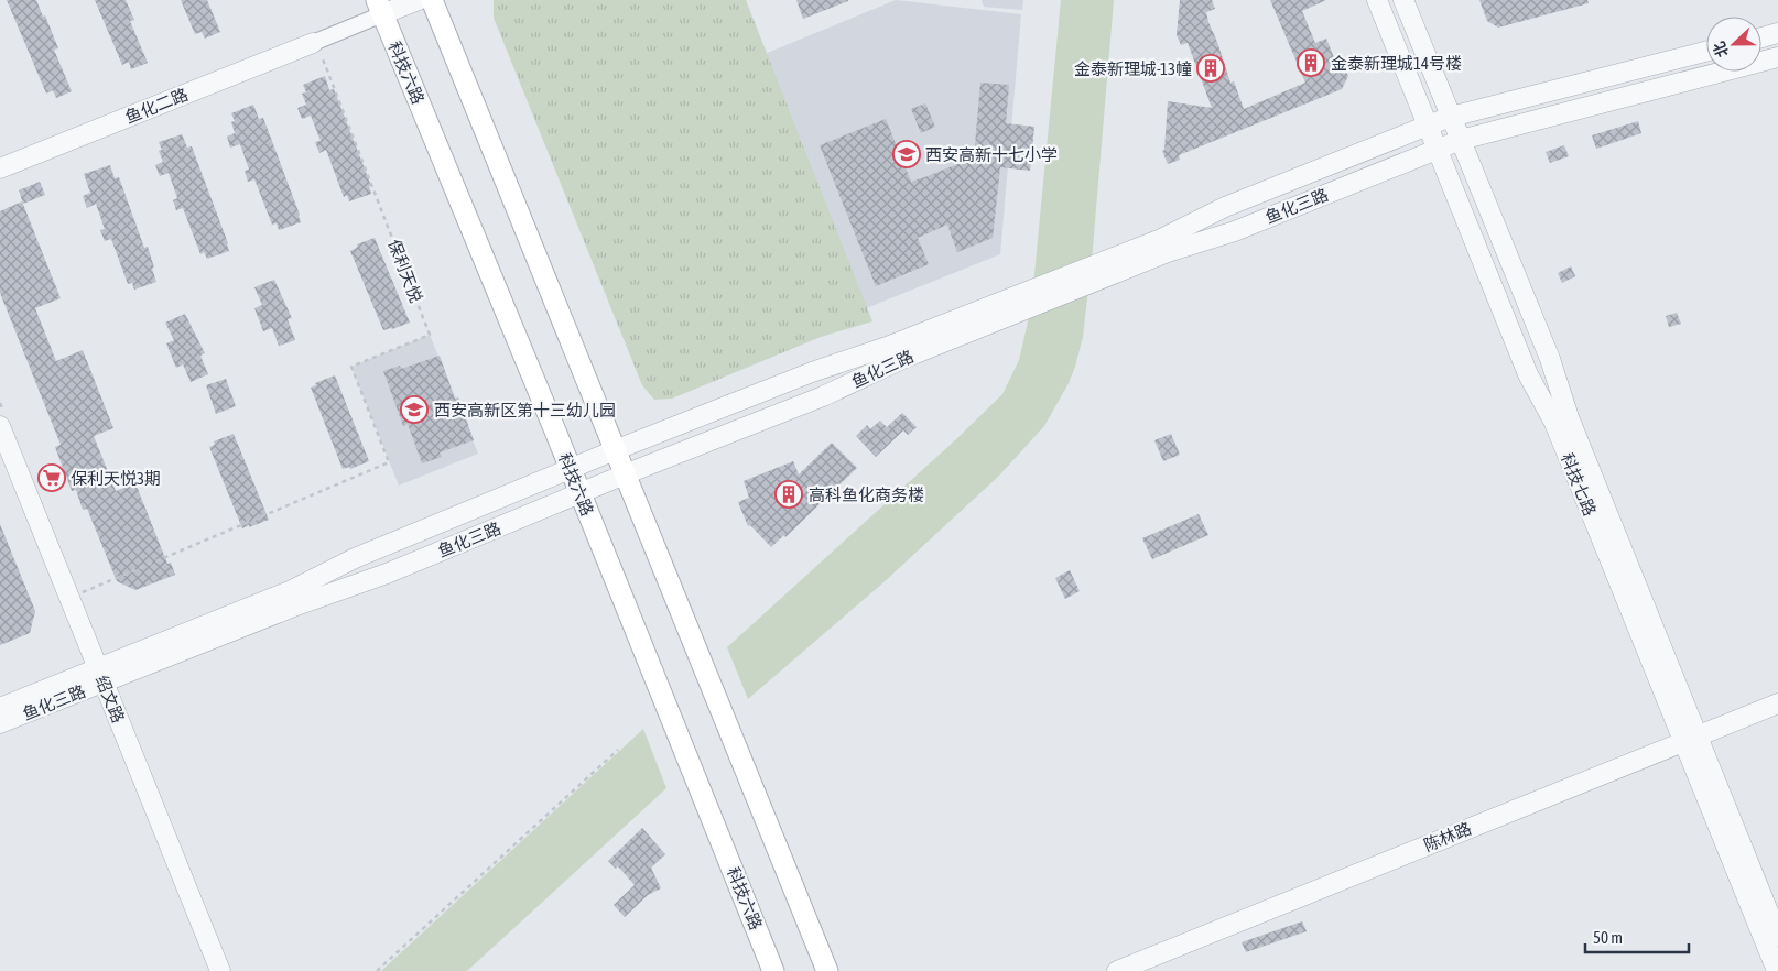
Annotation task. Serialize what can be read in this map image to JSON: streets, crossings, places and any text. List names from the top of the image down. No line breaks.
{"streets":{"main road":["科技六路"],"street":["鱼化二路","鱼化三路","科技七路","绍文路","陈林路"],"path":["保利天悦"]},"crossings":[["科技六路","鱼化三路"],["鱼化二路","保利天悦"],["鱼化三路","科技七路"],["鱼化三路","绍文路"],["科技七路","陈林路"]],"places":{"building":["金泰新理城14号楼","金泰新理城-13幢","高科鱼化商务楼"],"school or university":["西安高新十七小学","西安高新区第十三幼儿园"],"supermarket":["保利天悦3期"]},"scale_bar":"50 m","north":"left"}
